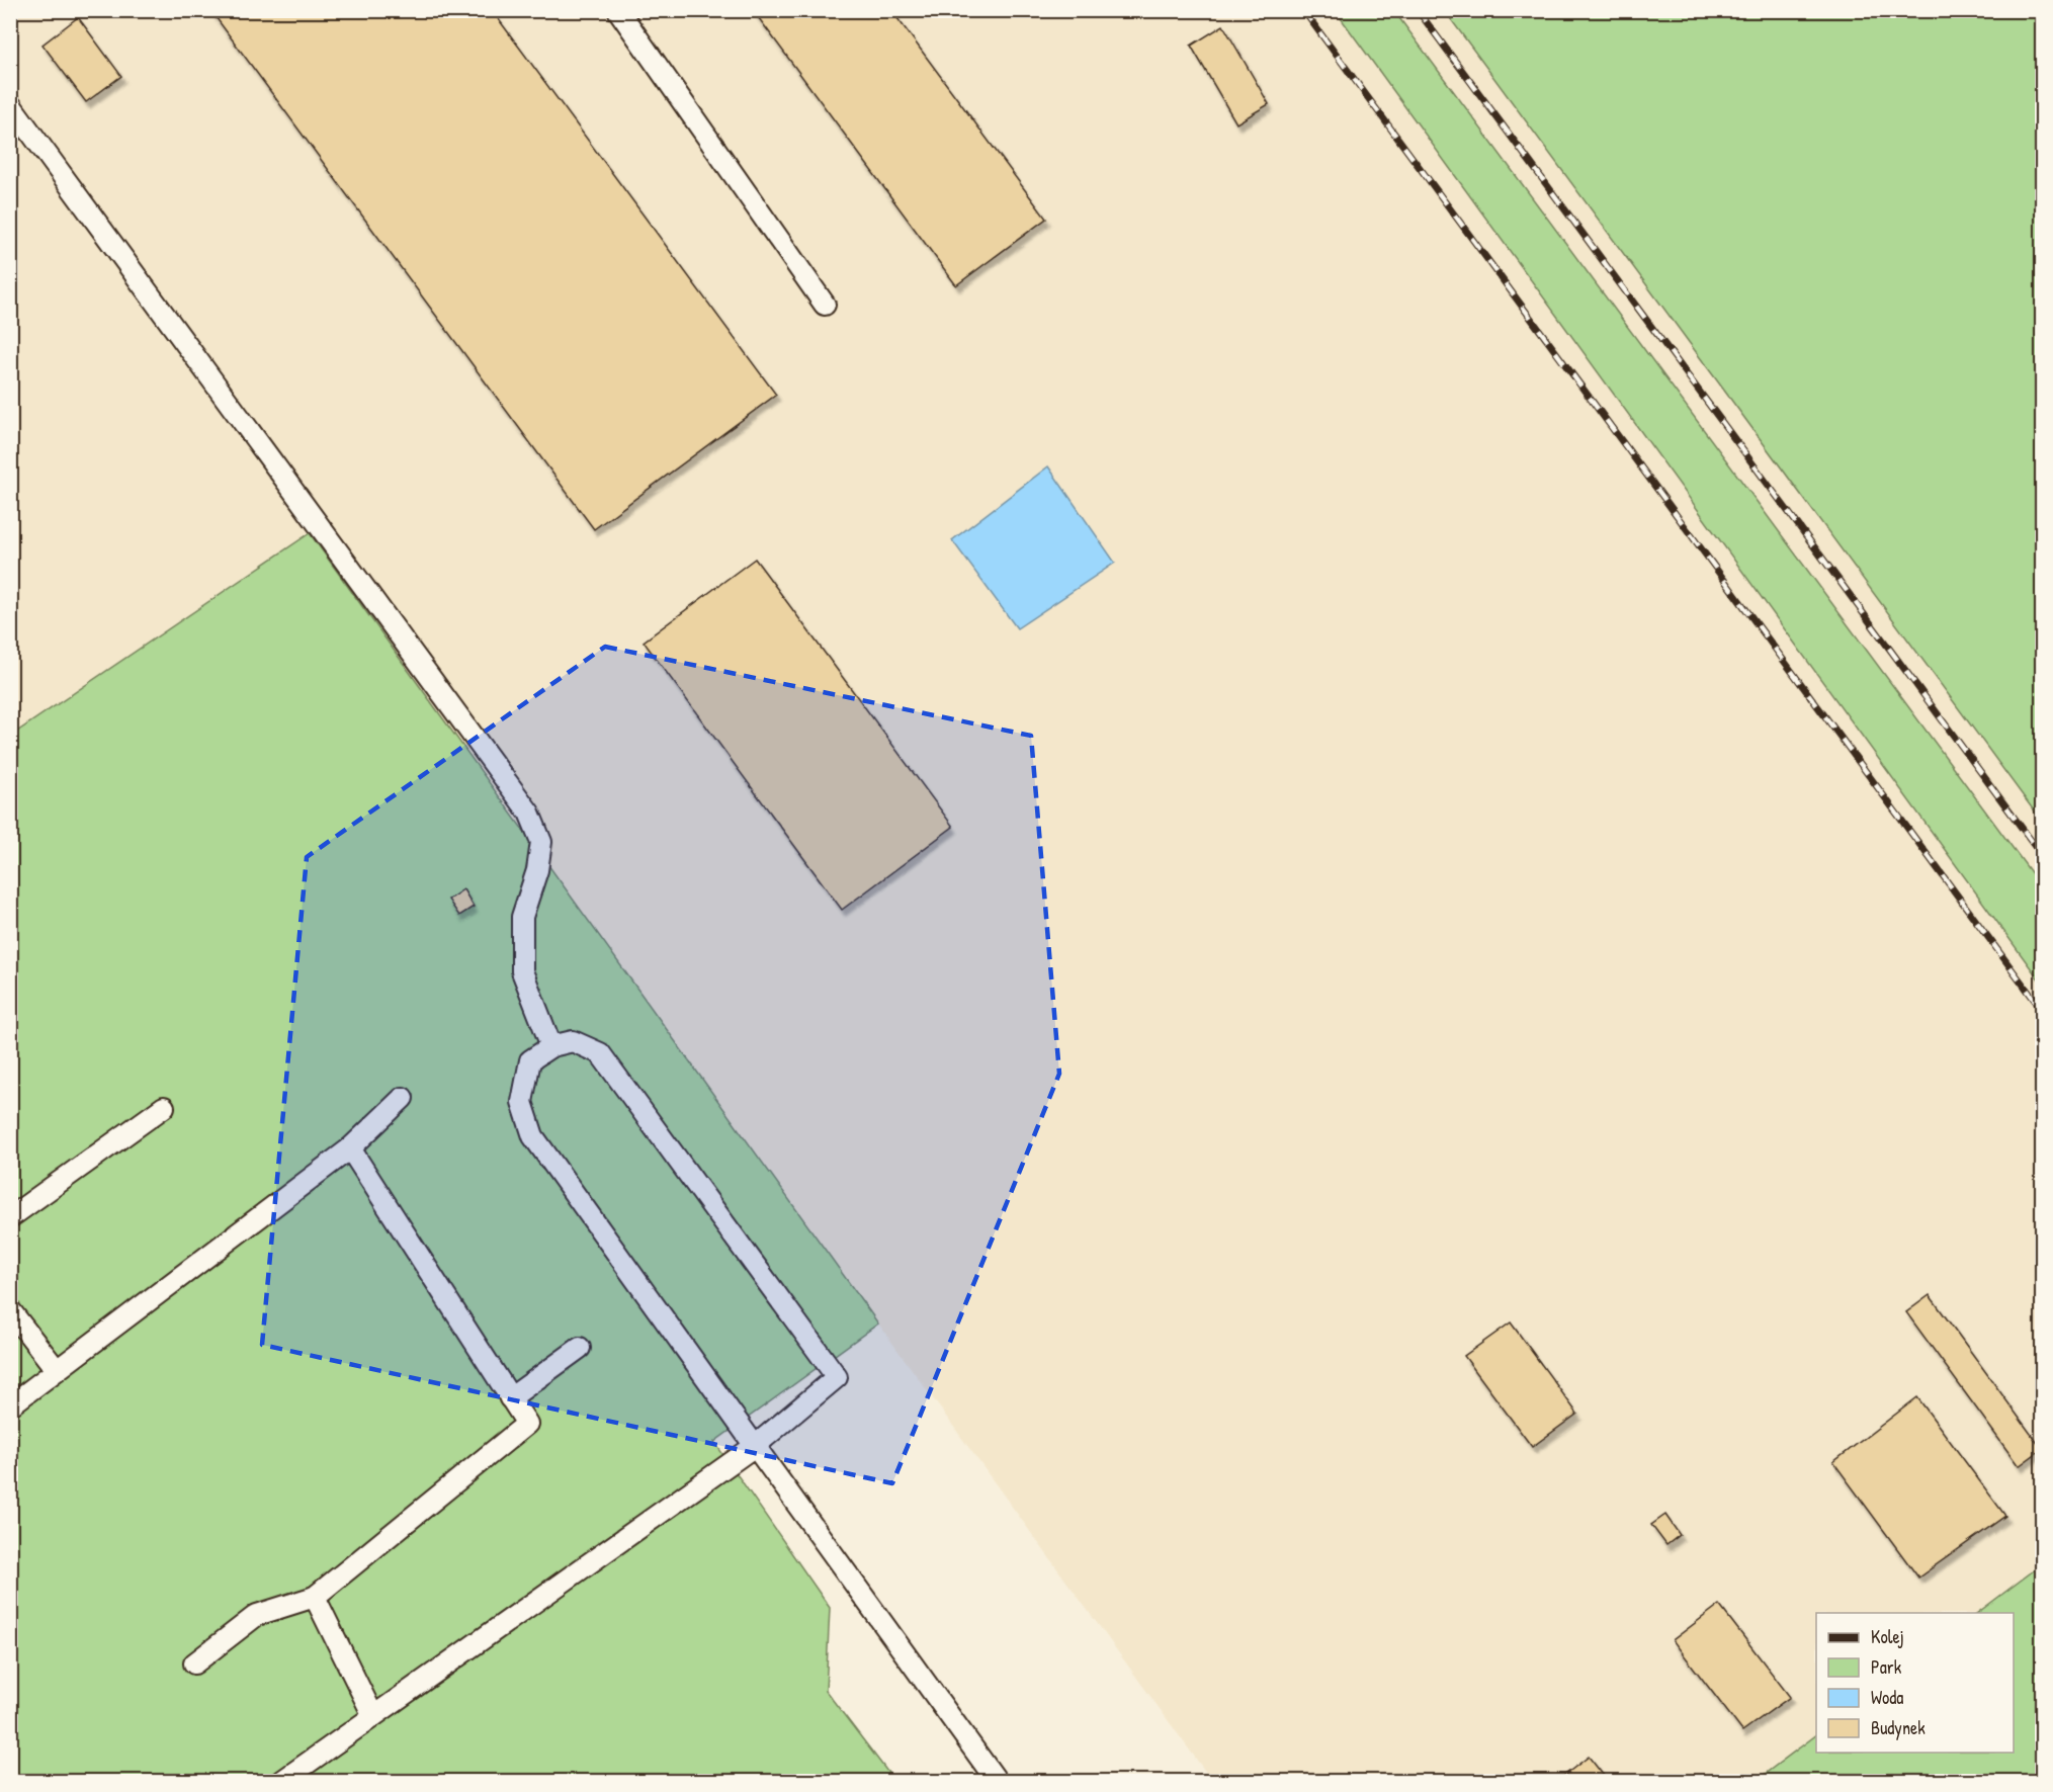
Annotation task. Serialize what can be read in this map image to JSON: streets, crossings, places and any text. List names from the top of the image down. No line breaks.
{"legend":["Kolej","Park","Woda","Budynek"]}
